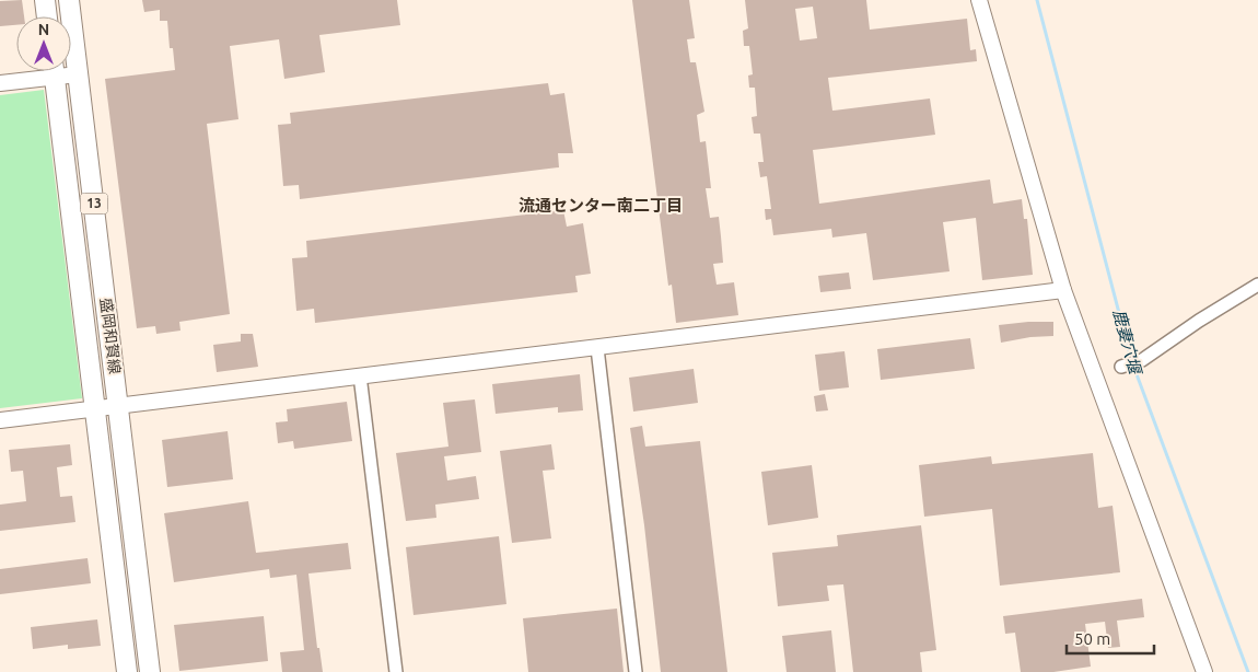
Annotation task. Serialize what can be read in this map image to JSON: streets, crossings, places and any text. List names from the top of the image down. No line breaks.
{"streets":{"main road":["13","盛岡和賀線"]},"districts":["流通センター南二丁目"],"water":["鹿妻穴堰"],"scale_bar":"50 m","north":"top"}
